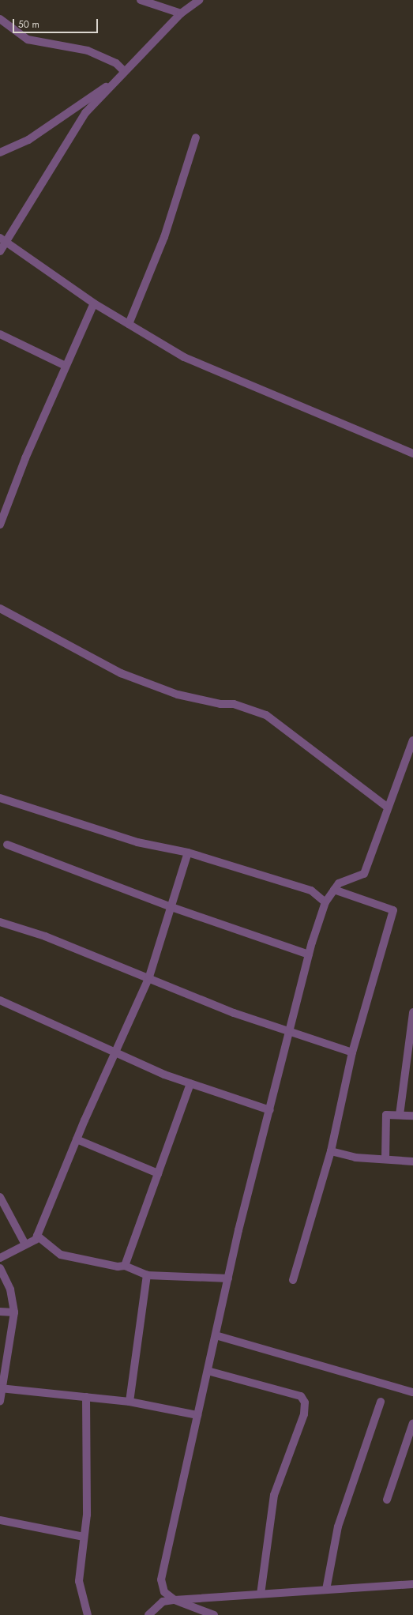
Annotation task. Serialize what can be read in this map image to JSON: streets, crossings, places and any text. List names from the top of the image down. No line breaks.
{"scale_bar":"50 m"}
